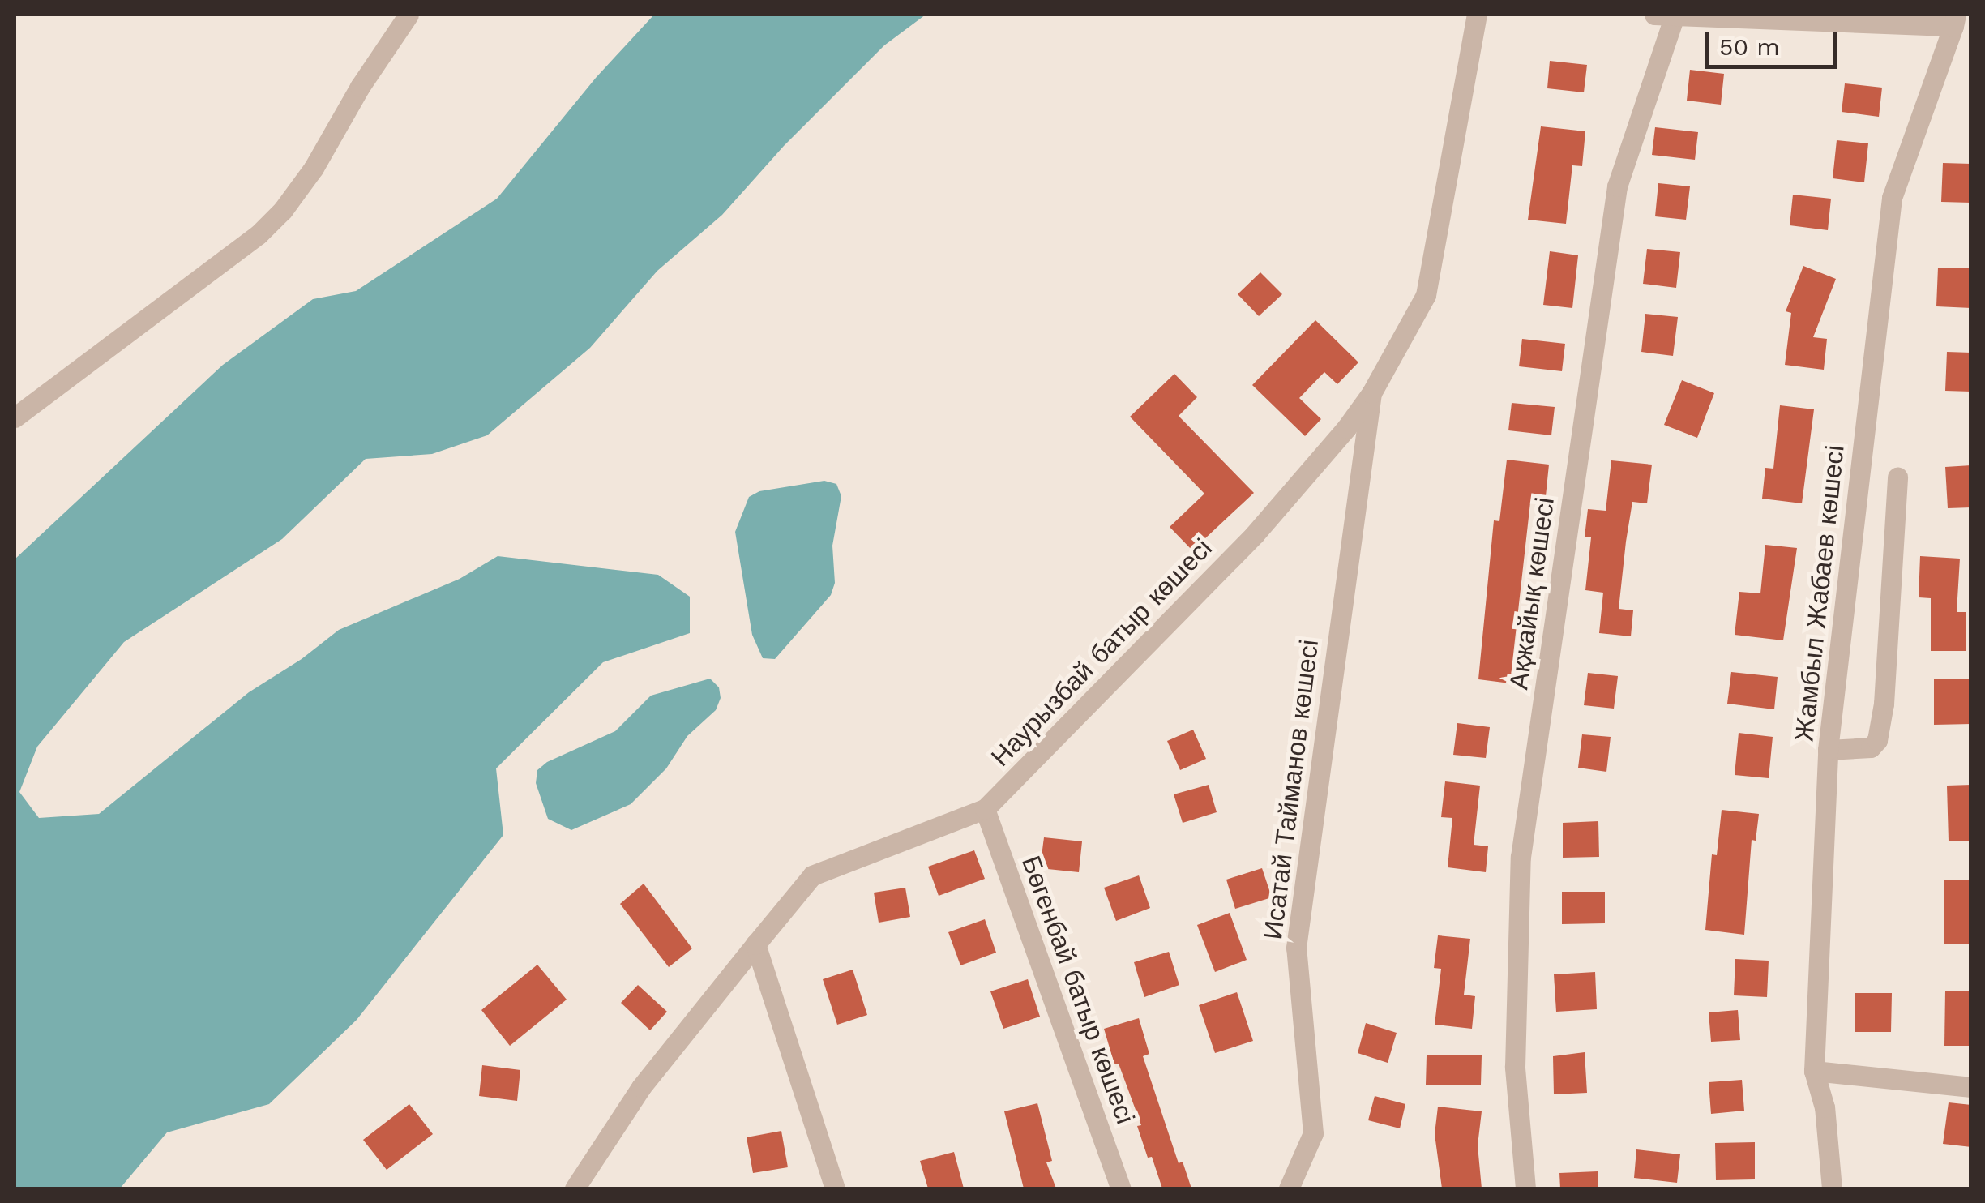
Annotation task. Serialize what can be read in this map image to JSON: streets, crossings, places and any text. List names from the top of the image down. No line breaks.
{"streets":{"street":["Ақжайық көшесі","Жамбыл Жабаев көшесі","Наурызбай батыр көшесі","Исатай Тайманов көшесі","Бөгенбай батыр көшесі"]},"crossings":[["Наурызбай батыр көшесі","Исатай Тайманов көшесі"],["Наурызбай батыр көшесі","Бөгенбай батыр көшесі"]],"scale_bar":"50 m"}
